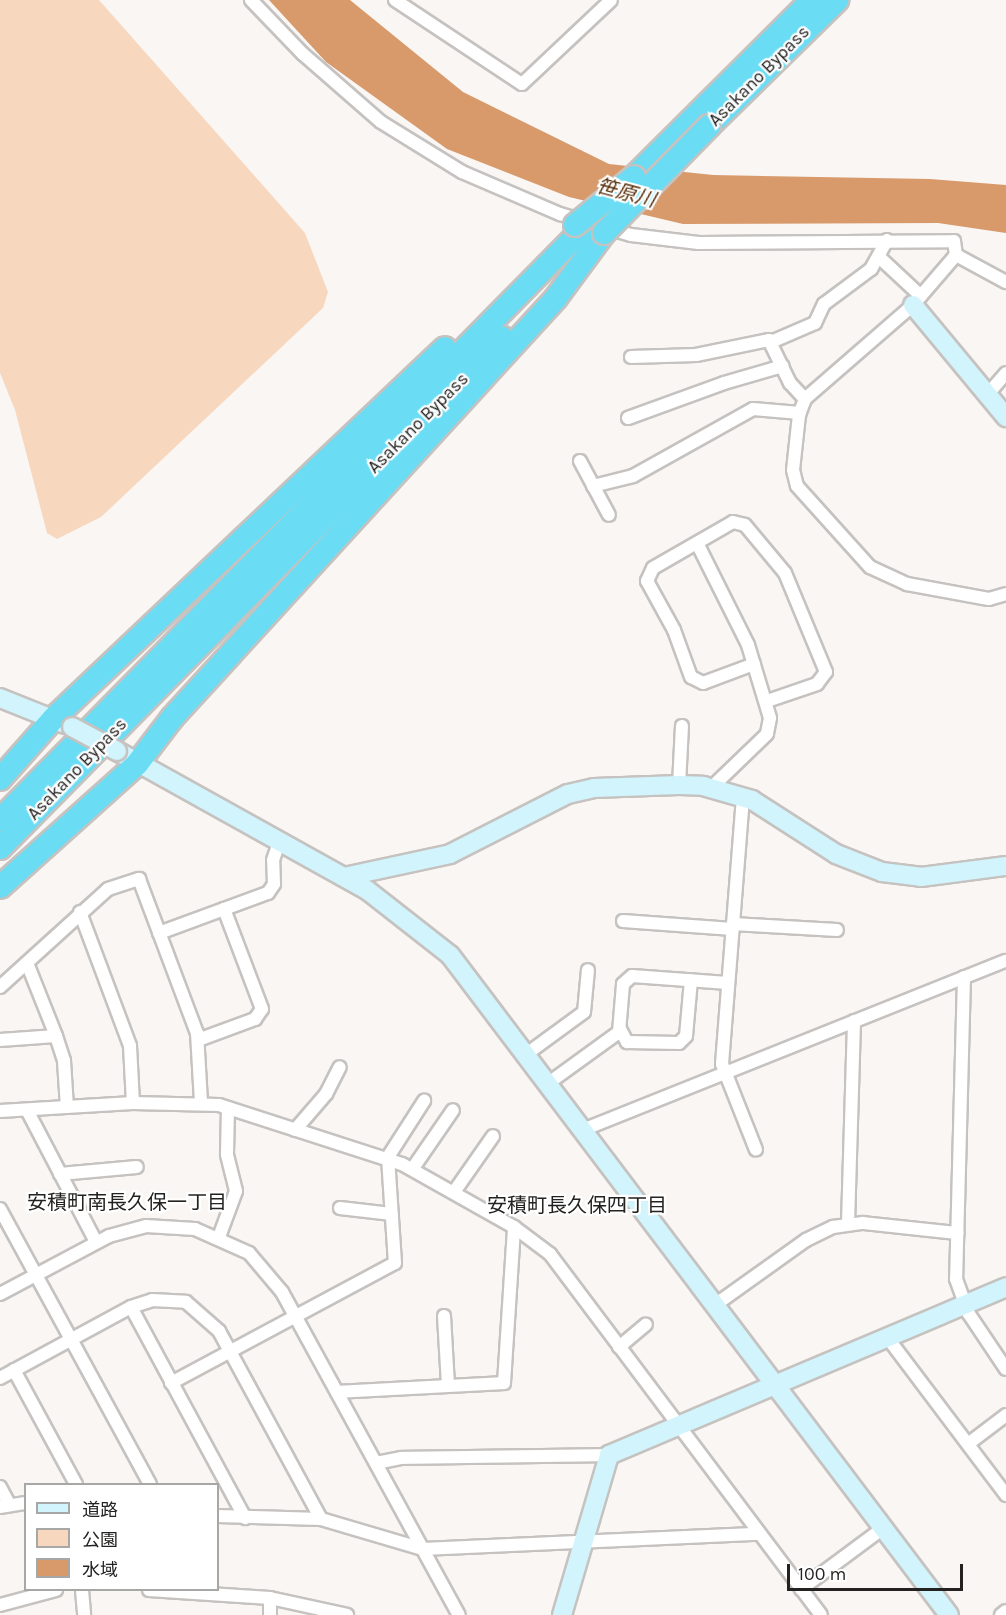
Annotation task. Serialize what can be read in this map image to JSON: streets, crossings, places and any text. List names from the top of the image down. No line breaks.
{"streets":{"highway":["Asakano Bypass"]},"districts":["安積町南長久保一丁目","安積町長久保四丁目"],"water":["笹原川"],"legend":["道路","公園","水域"],"scale_bar":"100 m"}
